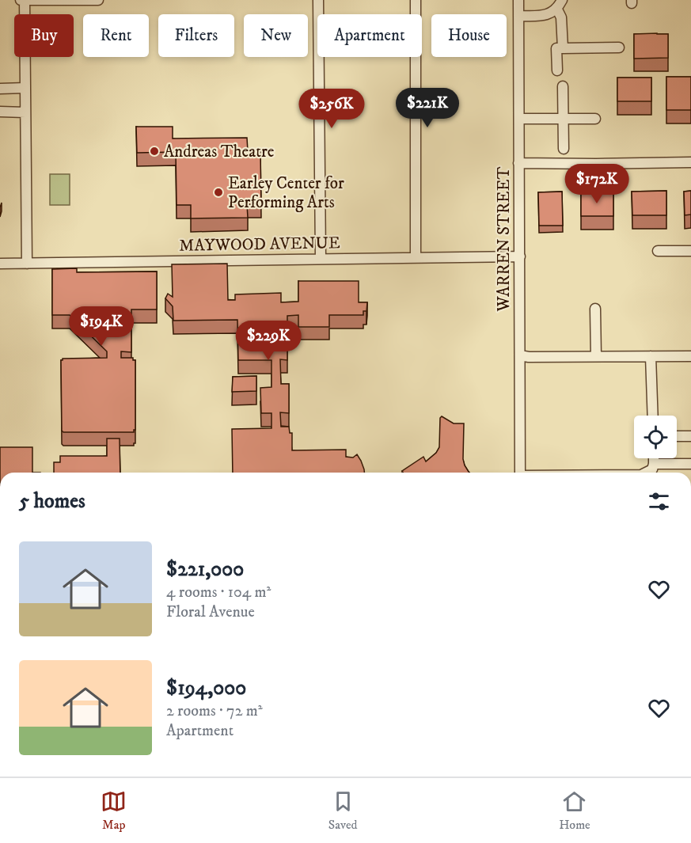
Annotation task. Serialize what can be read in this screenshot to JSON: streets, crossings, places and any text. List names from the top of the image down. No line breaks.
{"streets":{"street":["WARREN STREET","MAYWOOD AVENUE"]},"crossings":[["WARREN STREET","MAYWOOD AVENUE"]],"places":["Andreas Theatre","Earley Center for Performing Arts"],"page":{"chip":["Buy","Rent","Filters","New","Apartment","House"],"price":["$221K","$256K","$172K","$194K","$229K"],"heading":"5 homes","list":[{"name":"$221,000","note":"4 rooms · 104 m² · Floral Avenue"},{"name":"$194,000","note":"2 rooms · 72 m² · Apartment"}],"tabs":["Map","Saved","Home"]}}
